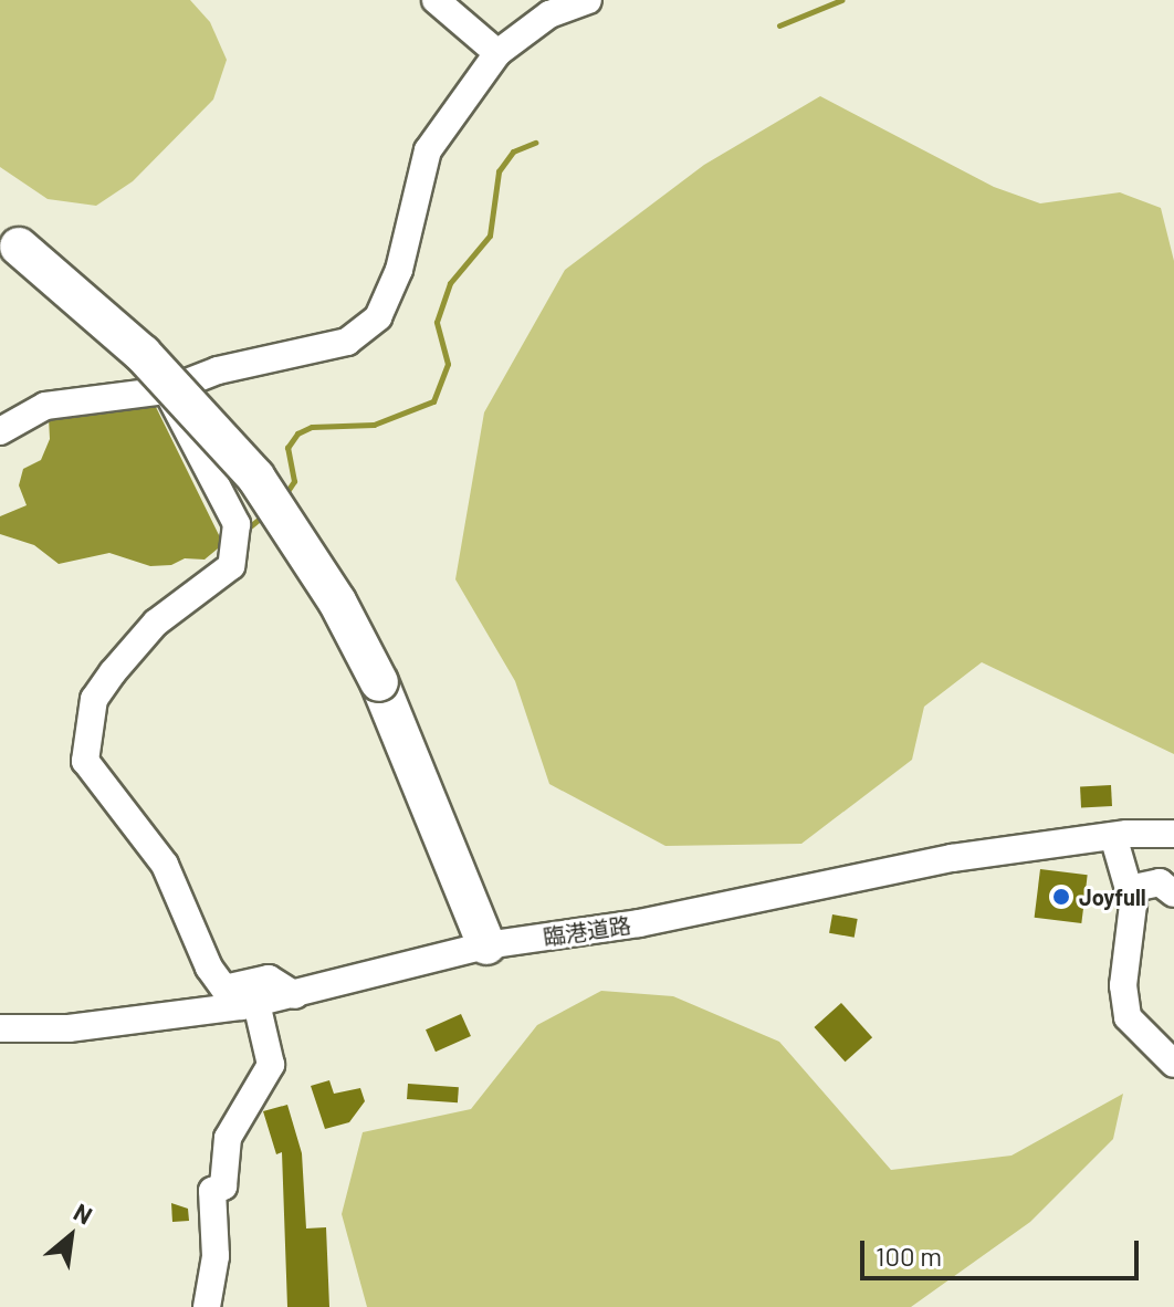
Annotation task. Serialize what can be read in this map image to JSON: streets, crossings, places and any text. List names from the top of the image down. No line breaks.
{"streets":{"street":["臨港道路"]},"places":["Joyfull"],"scale_bar":"100 m","north":"top right"}
